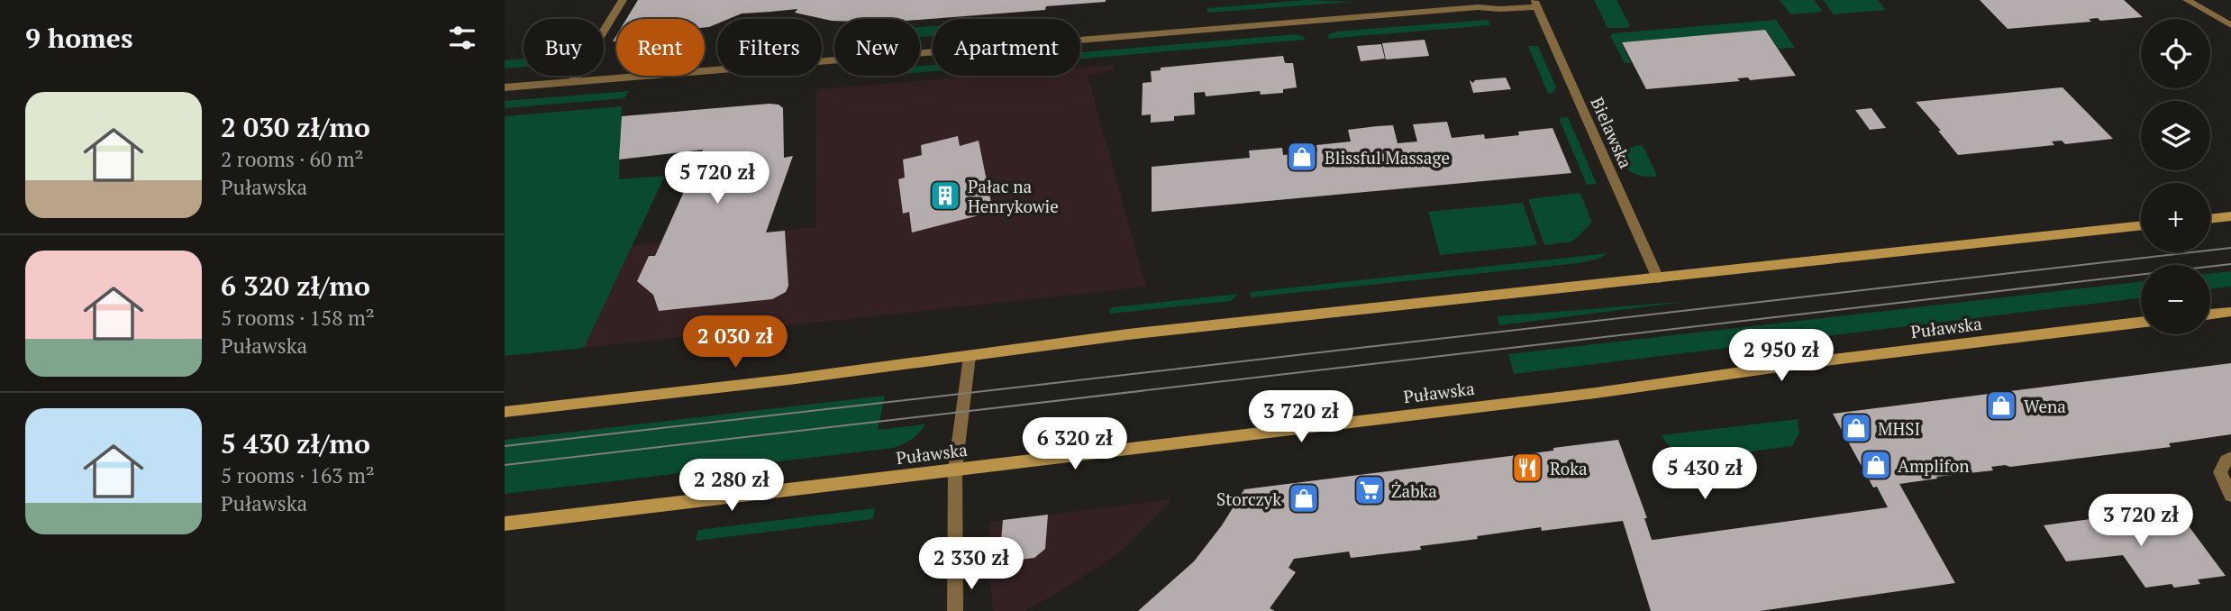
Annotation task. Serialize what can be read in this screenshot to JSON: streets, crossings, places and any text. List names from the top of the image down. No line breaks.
{"streets":{"main road":["Puławska"],"street":["Bielawska"]},"places":{"shop":["Blissful Massage","Wena","MHSI","Amplifon","Storczyk"],"building":["Pałac na Henrykowie"],"restaurant":["Roka"],"supermarket":["Żabka"]},"page":{"heading":"9 homes","map_buttons":["+","−"],"chip":["Buy","Rent","Filters","New","Apartment"],"list":[{"name":"2 030 zł/mo","note":"2 rooms · 60 m² · Puławska"},{"name":"6 320 zł/mo","note":"5 rooms · 158 m² · Puławska"},{"name":"5 430 zł/mo","note":"5 rooms · 163 m² · Puławska"}],"price":["5 720 zł","2 030 zł","2 950 zł","3 720 zł","6 320 zł","5 430 zł","2 280 zł","3 720 zł","2 330 zł"]}}
